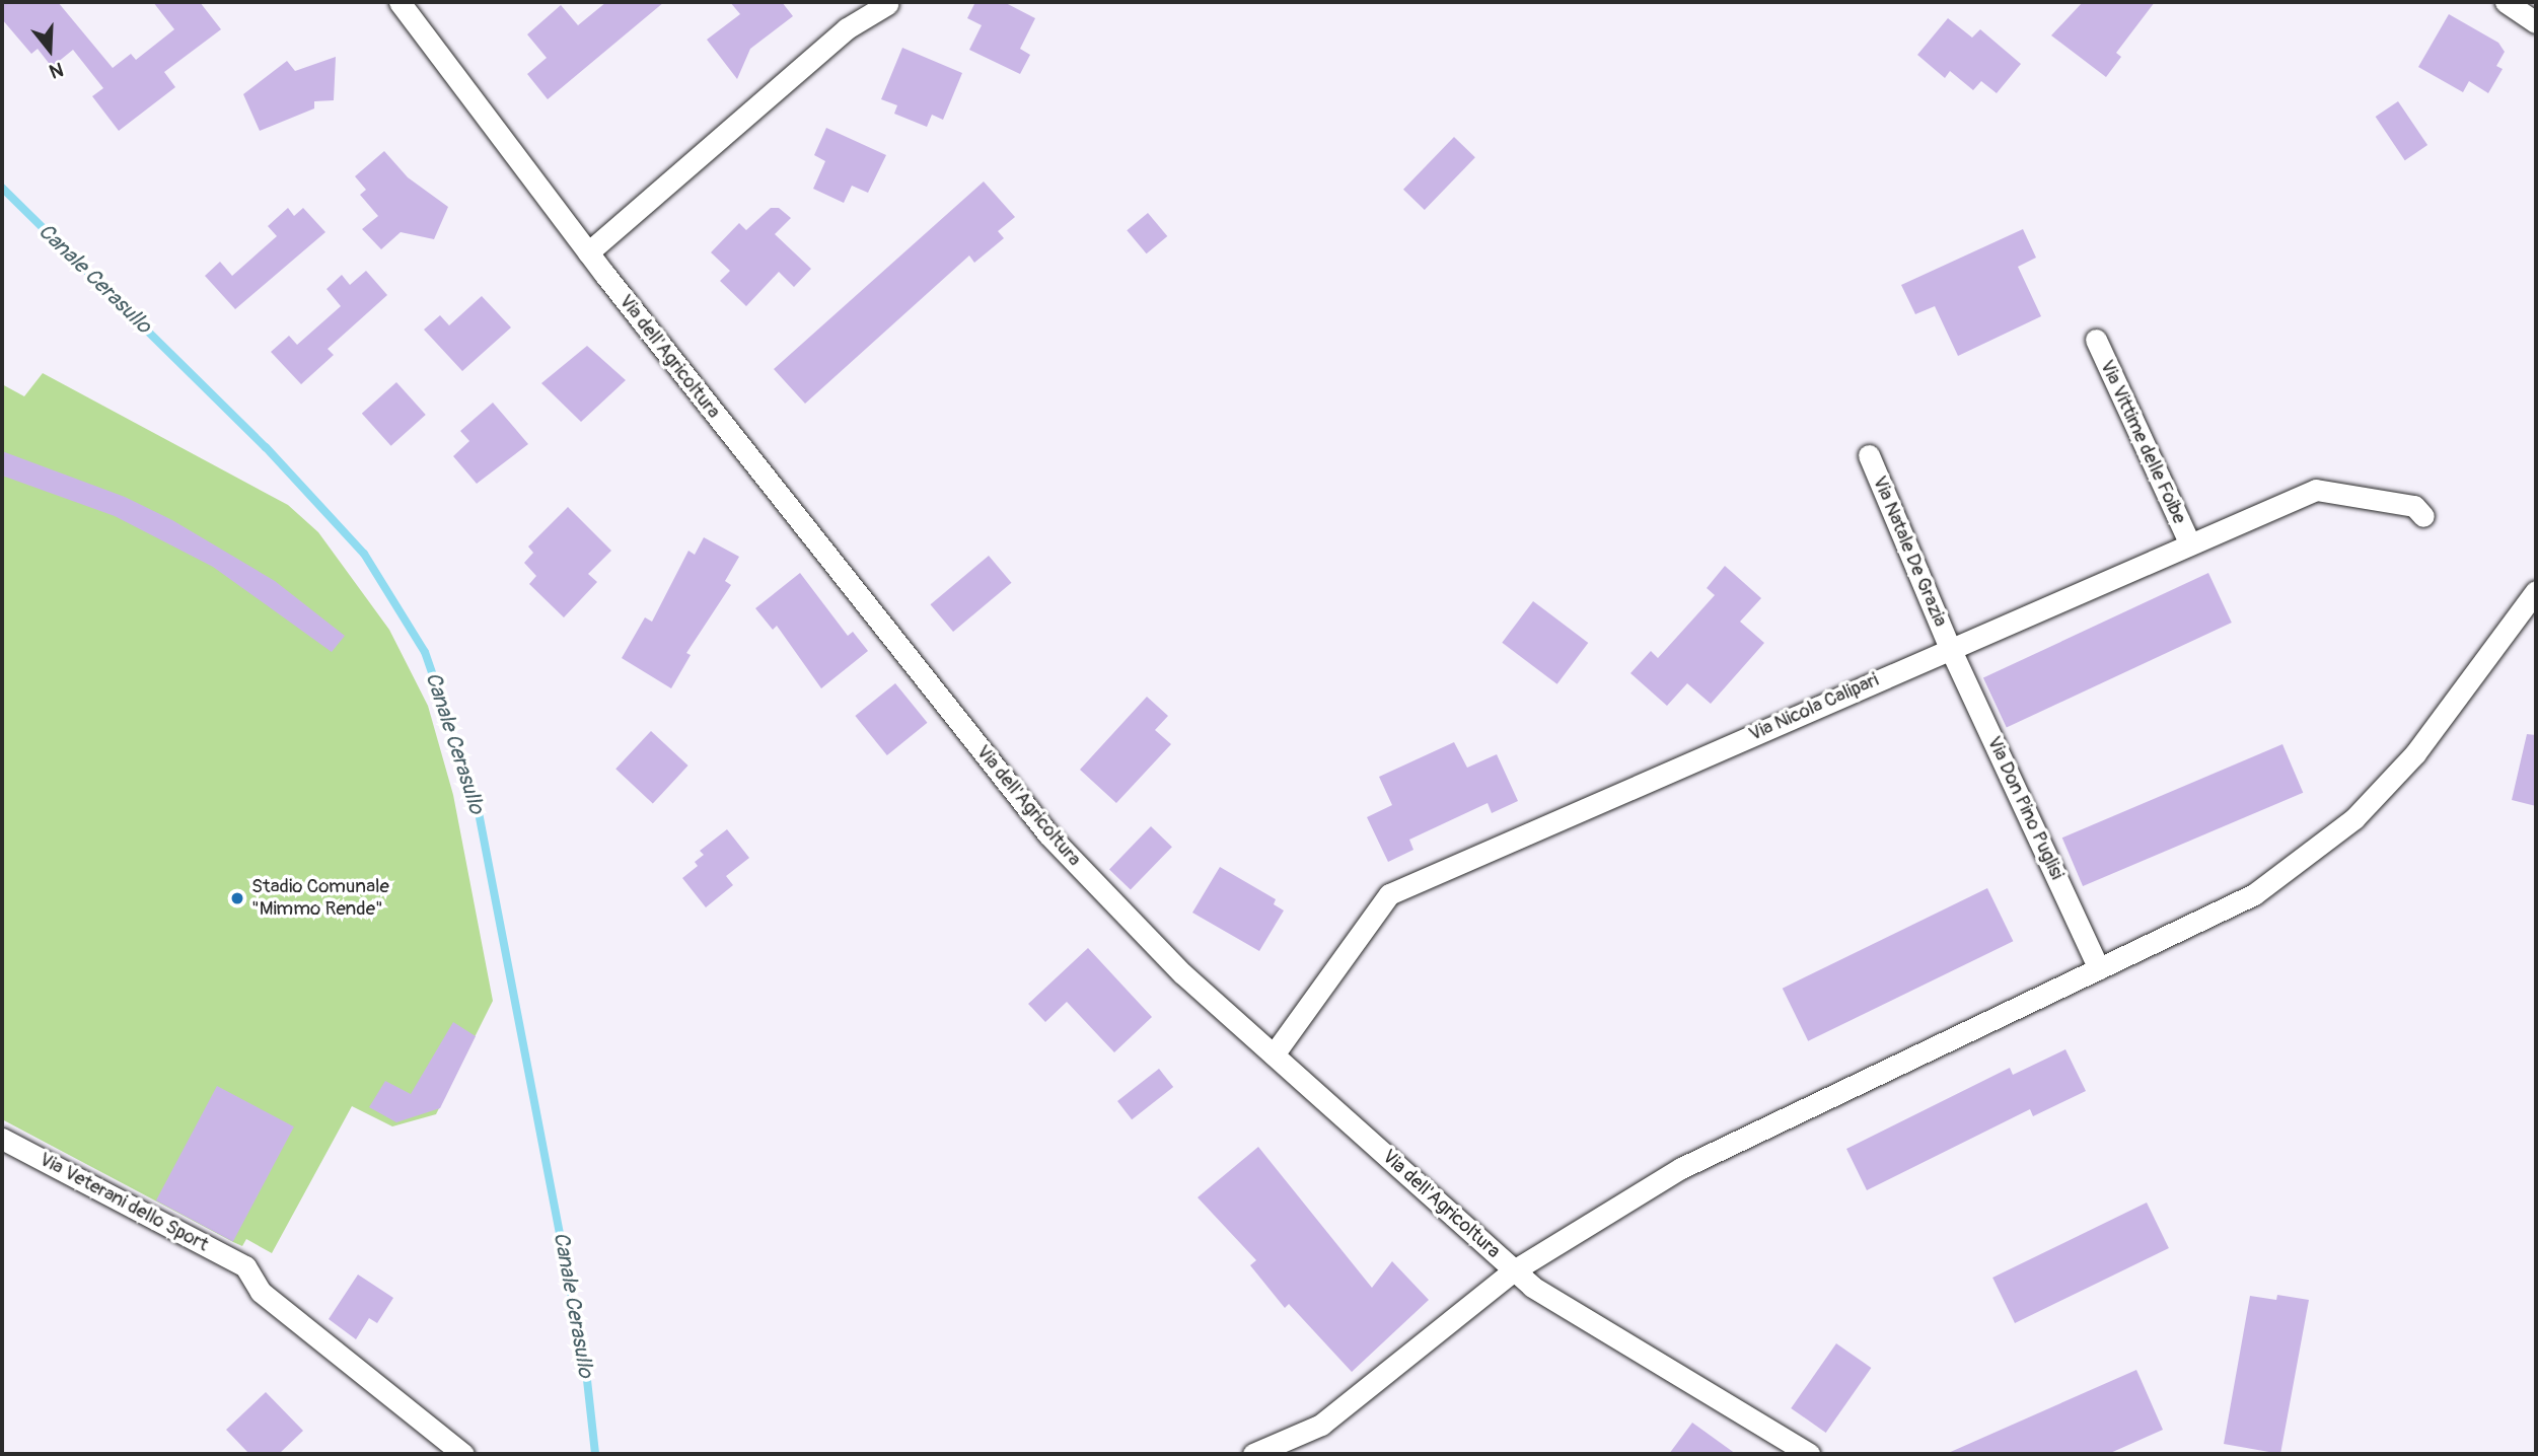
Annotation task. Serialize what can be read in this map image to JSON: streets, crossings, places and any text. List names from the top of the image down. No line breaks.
{"streets":{"street":["Via dell'Agricoltura","Via Vittime delle Foibe","Via Natale De Grazia","Via Nicola Calipari","Via Don Pino Puglisi","Via Veterani dello Sport"]},"crossings":[["Via dell'Agricoltura","Via Nicola Calipari"],["Via Vittime delle Foibe","Via Nicola Calipari"],["Via Natale De Grazia","Via Nicola Calipari"],["Via Natale De Grazia","Via Don Pino Puglisi"],["Via Nicola Calipari","Via Don Pino Puglisi"]],"water":["Canale Cerasullo"],"places":["Stadio Comunale \"Mimmo Rende\""],"north":"bottom"}
